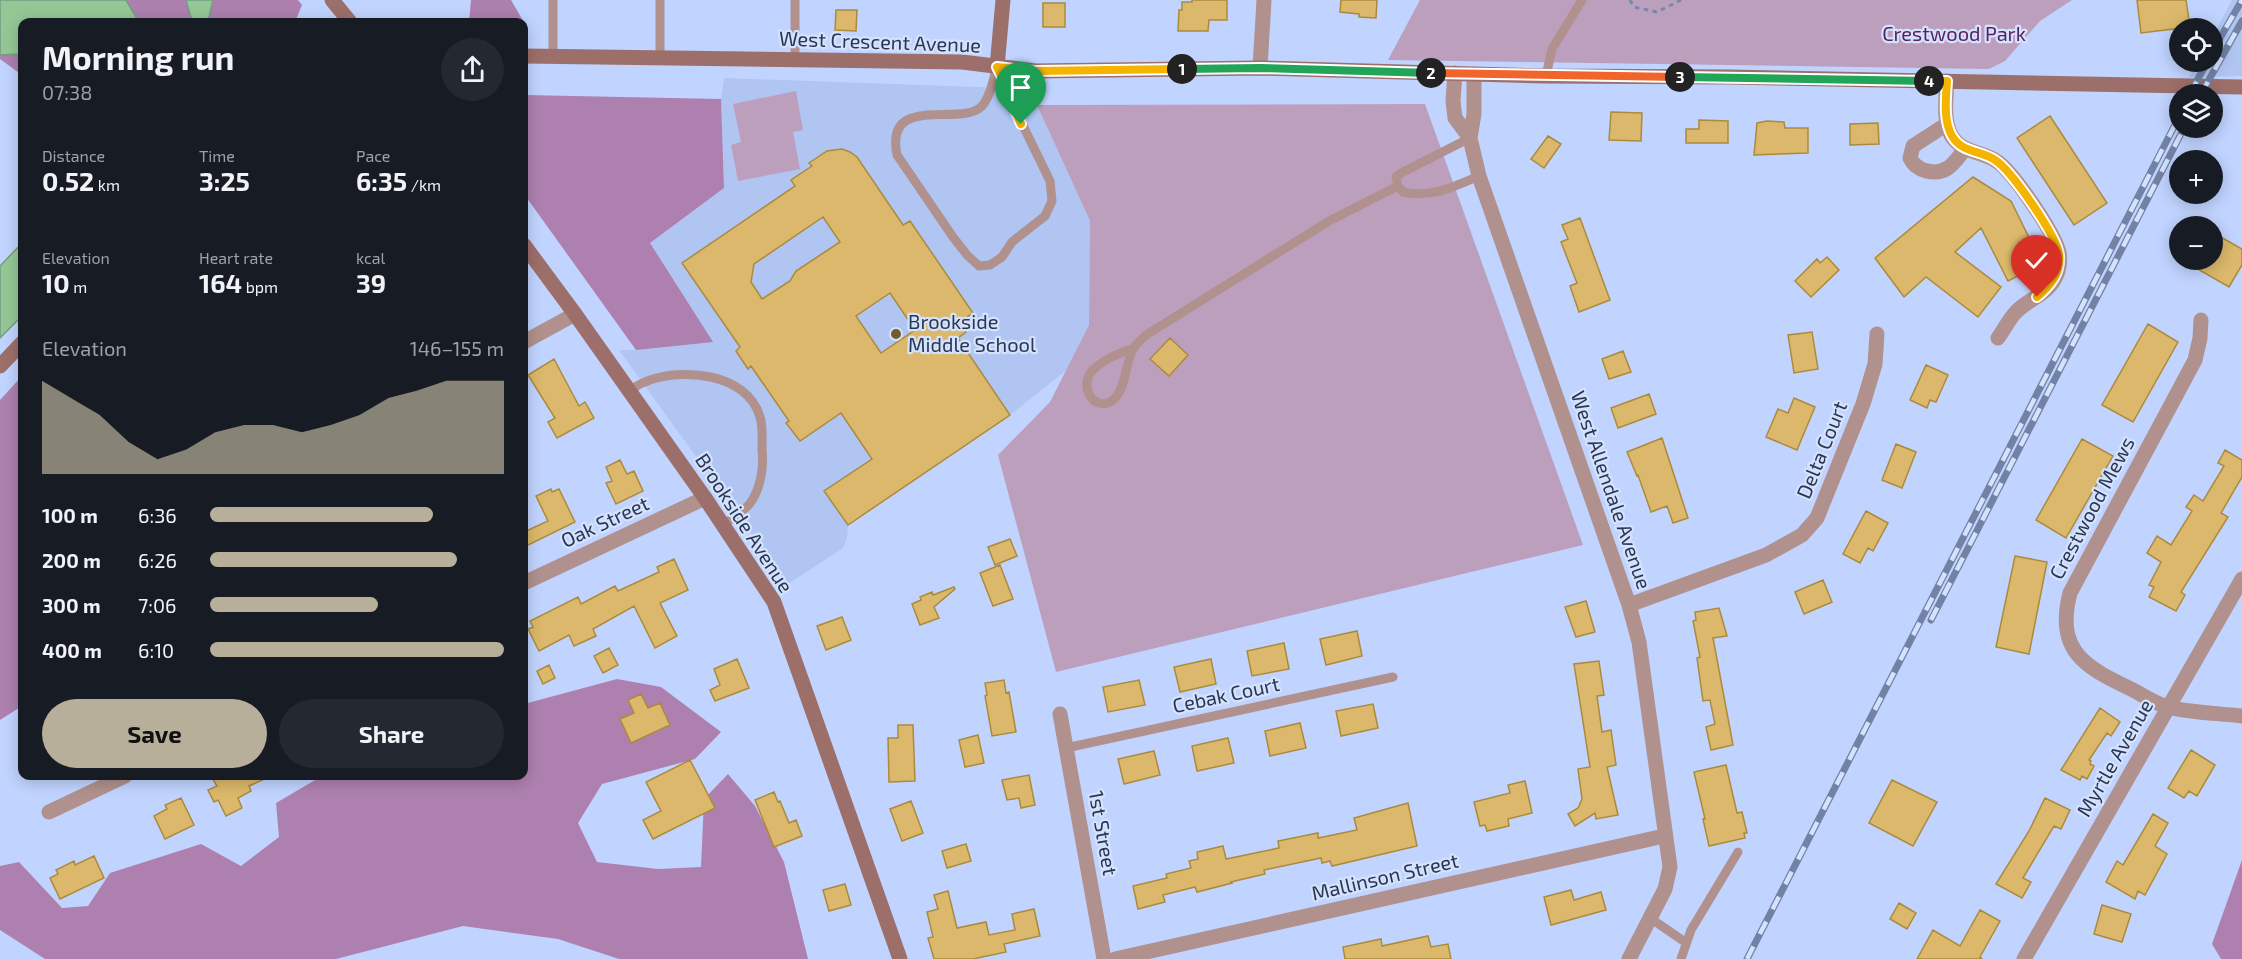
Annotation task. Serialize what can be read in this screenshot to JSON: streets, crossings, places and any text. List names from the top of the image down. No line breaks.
{"streets":{"main road":["West Crescent Avenue","Brookside Avenue"],"street":["Delta Court","West Allendale Avenue","Crestwood Mews","Oak Street","Myrtle Avenue","1st Street","Mallinson Street"],"lane":["Cebak Court"]},"crossings":[["West Crescent Avenue","West Allendale Avenue"],["Delta Court","West Allendale Avenue"],["West Allendale Avenue","Mallinson Street"],["Crestwood Mews","Myrtle Avenue"],["Oak Street","Brookside Avenue"],["Cebak Court","1st Street"]],"parks":["Crestwood Park"],"places":["Brookside Middle School"],"page":{"map_buttons":["+","−"],"heading":["Morning run","07:38"],"pins":["1","2","3","4"],"stats":[["Distance","0.52 km"],["Time","3:25"],["Pace","6:35 /km"],["Elevation","10 m"],["Heart rate","164 bpm"],["kcal","39"]],"chart":["Elevation","146–155 m"],"list":[{"name":"100 m","note":"6:36"},{"name":"200 m","note":"6:26"},{"name":"300 m","note":"7:06"},{"name":"400 m","note":"6:10"}],"buttons":["Save","Share"]}}
